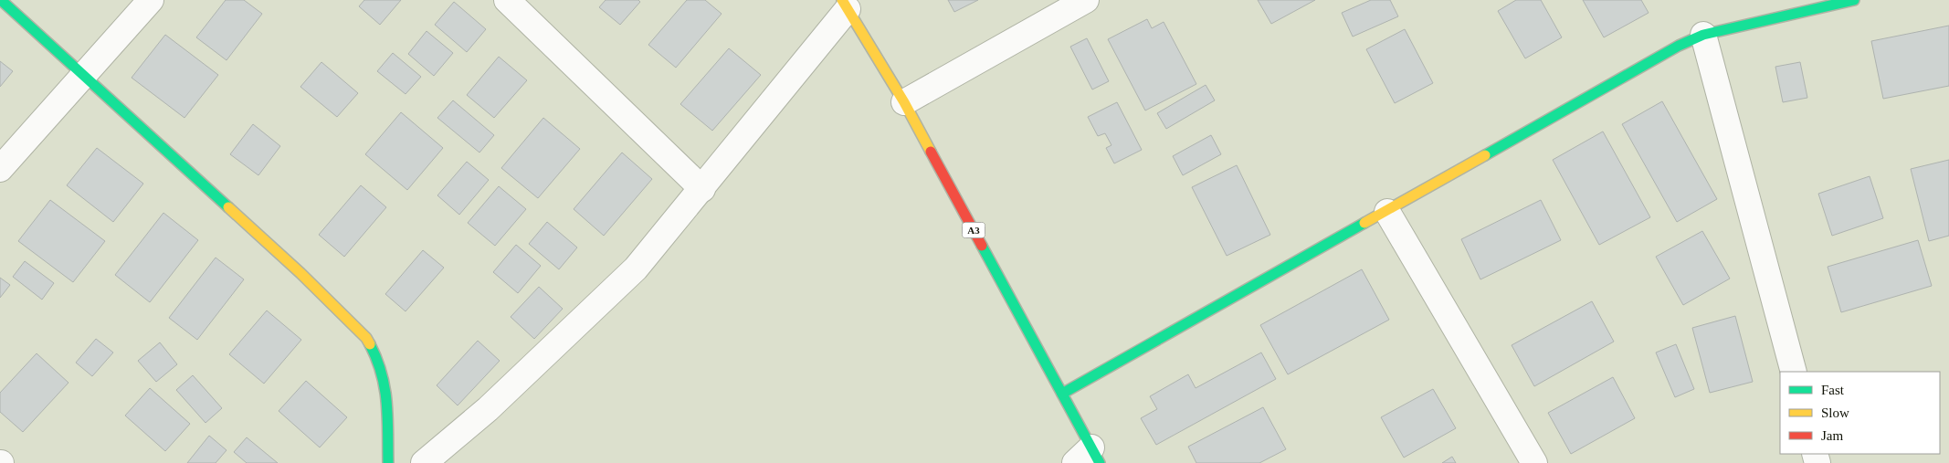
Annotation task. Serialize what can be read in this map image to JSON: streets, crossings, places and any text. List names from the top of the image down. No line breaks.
{"streets":{"main road":["A3"]},"legend":["Fast","Slow","Jam"]}
